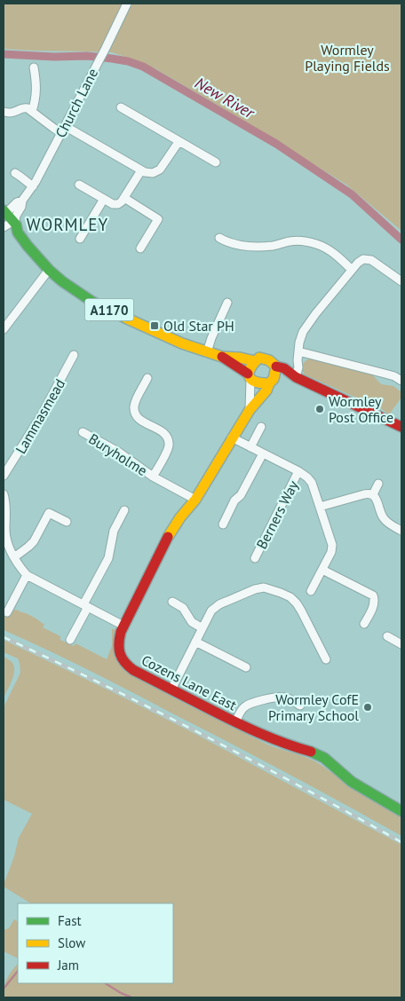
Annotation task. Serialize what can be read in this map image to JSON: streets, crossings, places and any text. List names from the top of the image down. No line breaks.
{"streets":{"street":["Church Lane","A1170","Lammasmead","Buryholme","Berners Way","Cozens Lane East"]},"crossings":[["Church Lane","A1170"],["A1170","Cozens Lane East"],["Buryholme","Cozens Lane East"],["Berners Way","Cozens Lane East"]],"districts":["WORMLEY"],"water":["New River"],"parks":["Wormley Playing Fields"],"places":{"transit":["Old Star PH"],"other":["Wormley Post Office","Wormley CofE Primary School"]},"legend":["Fast","Slow","Jam"]}
